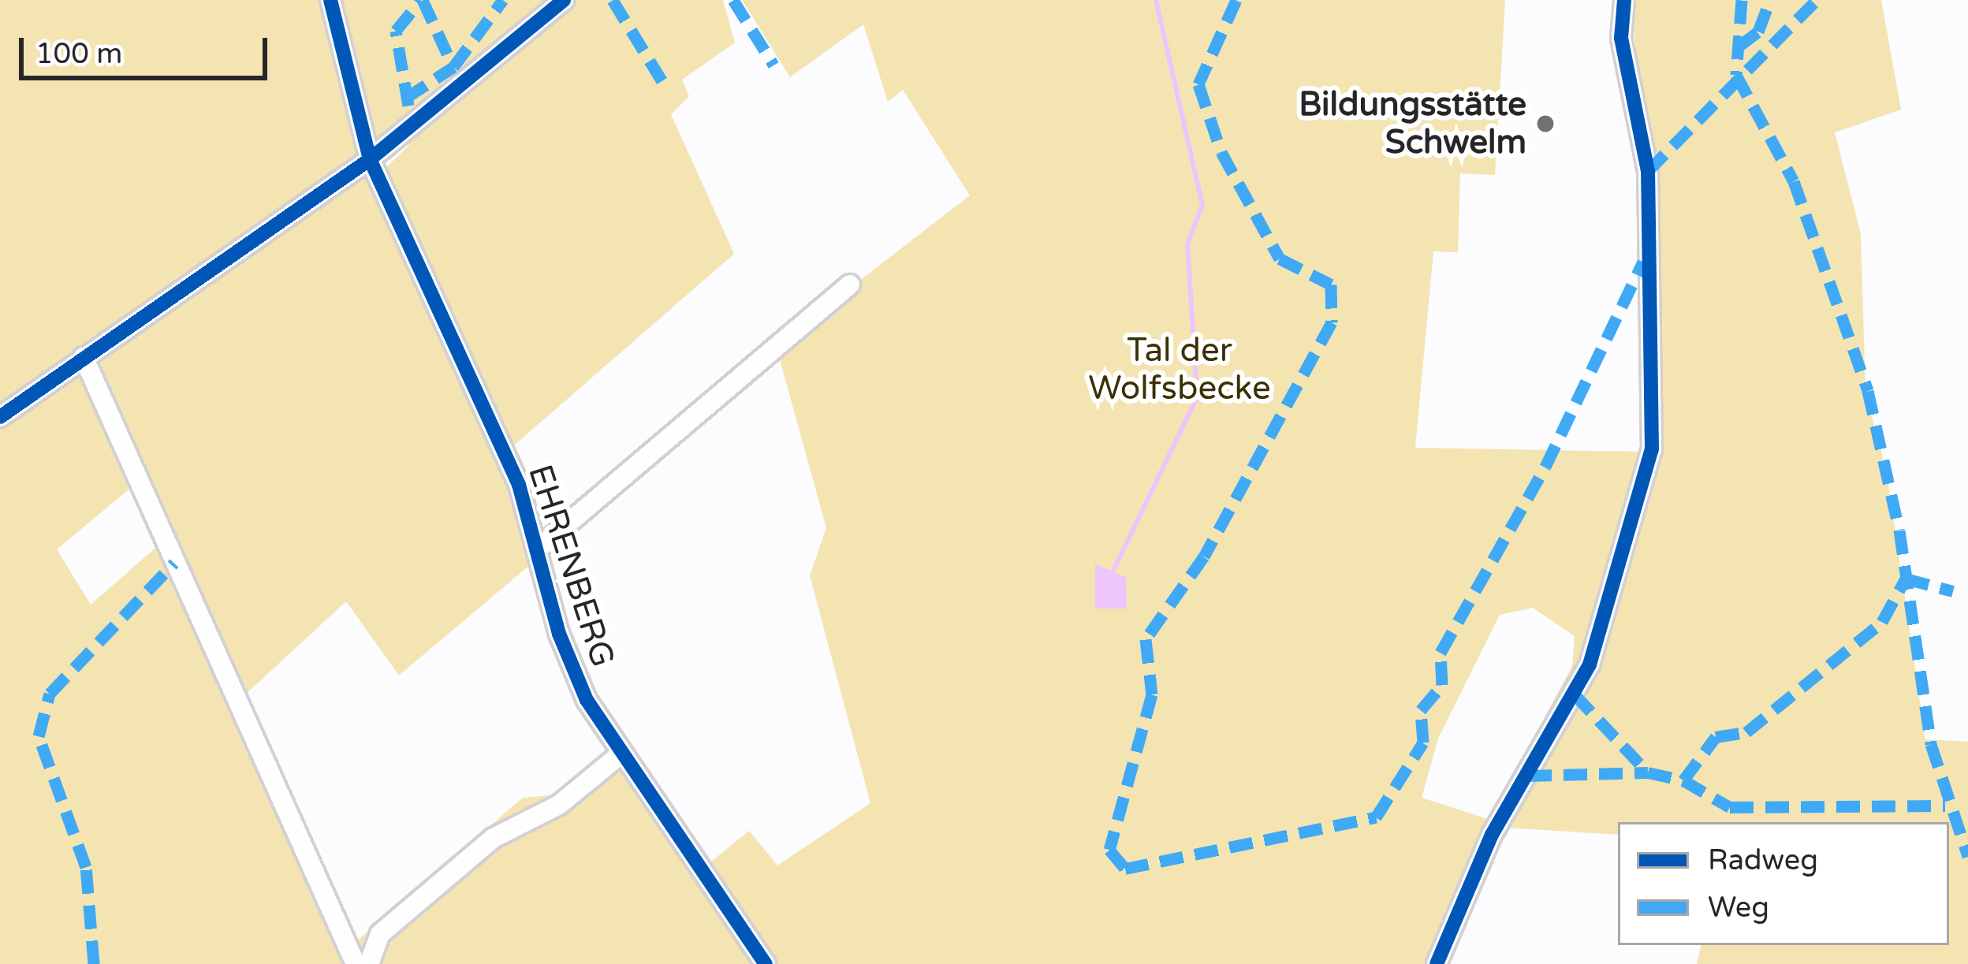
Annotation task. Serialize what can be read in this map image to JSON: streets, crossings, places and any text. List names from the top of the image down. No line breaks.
{"streets":{"street":["EHRENBERG"]},"parks":["Tal der Wolfsbecke"],"places":["Bildungsstätte Schwelm"],"legend":["Radweg","Weg"],"scale_bar":"100 m"}
